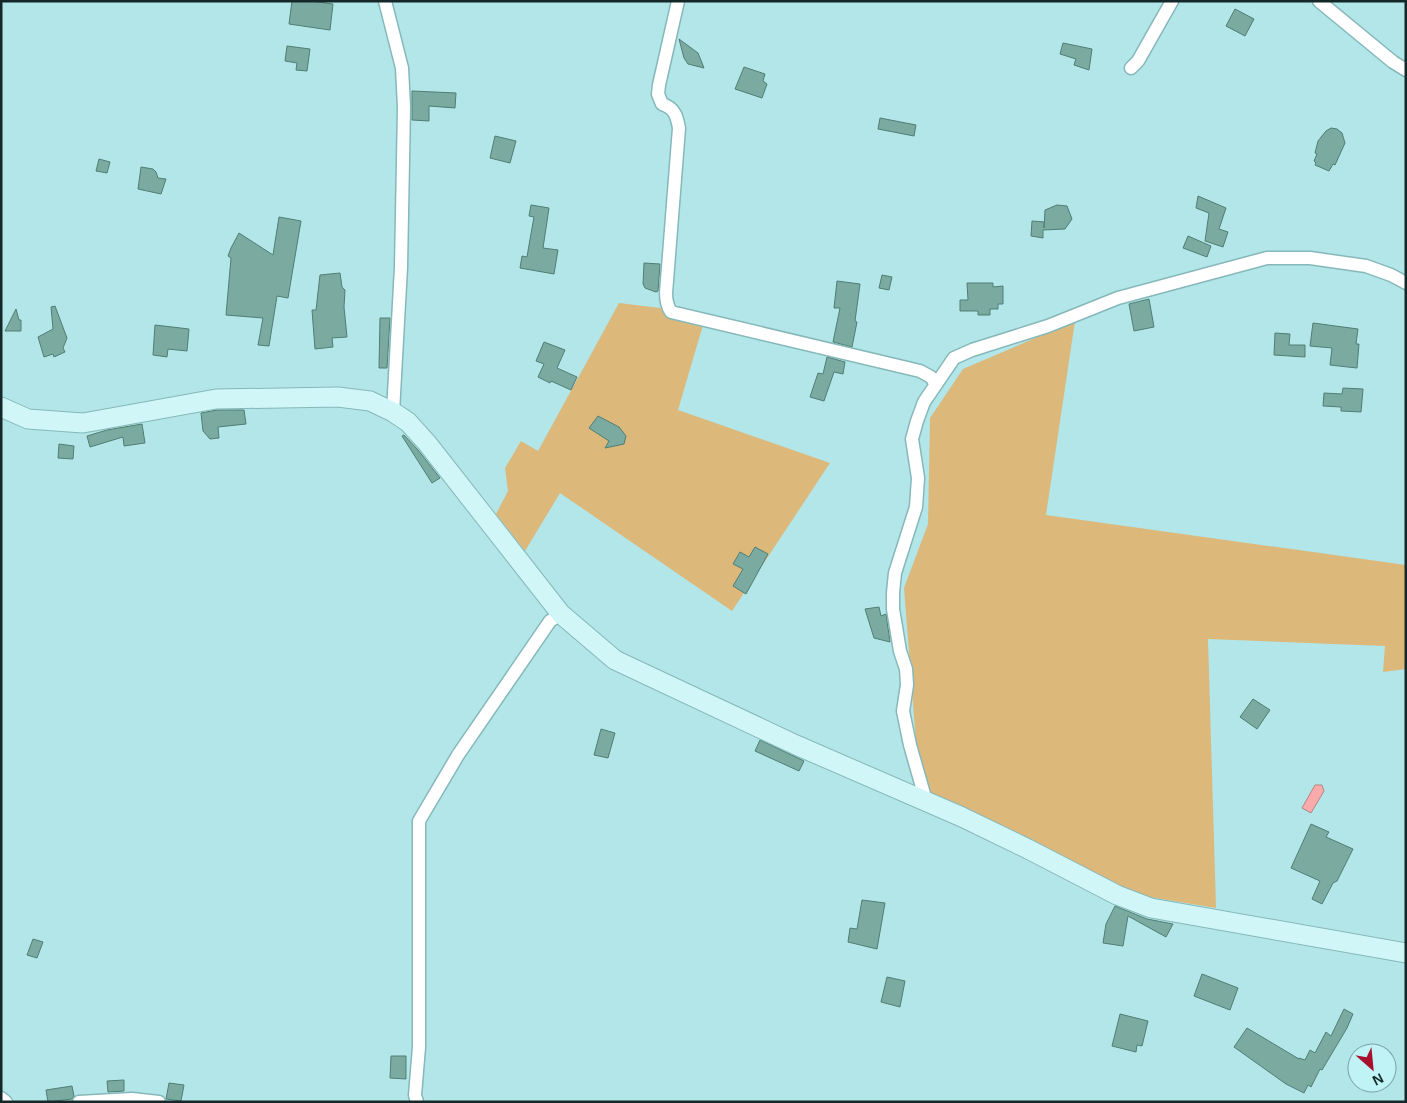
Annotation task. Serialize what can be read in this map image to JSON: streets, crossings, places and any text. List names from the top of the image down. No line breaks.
{"north":"bottom right"}
